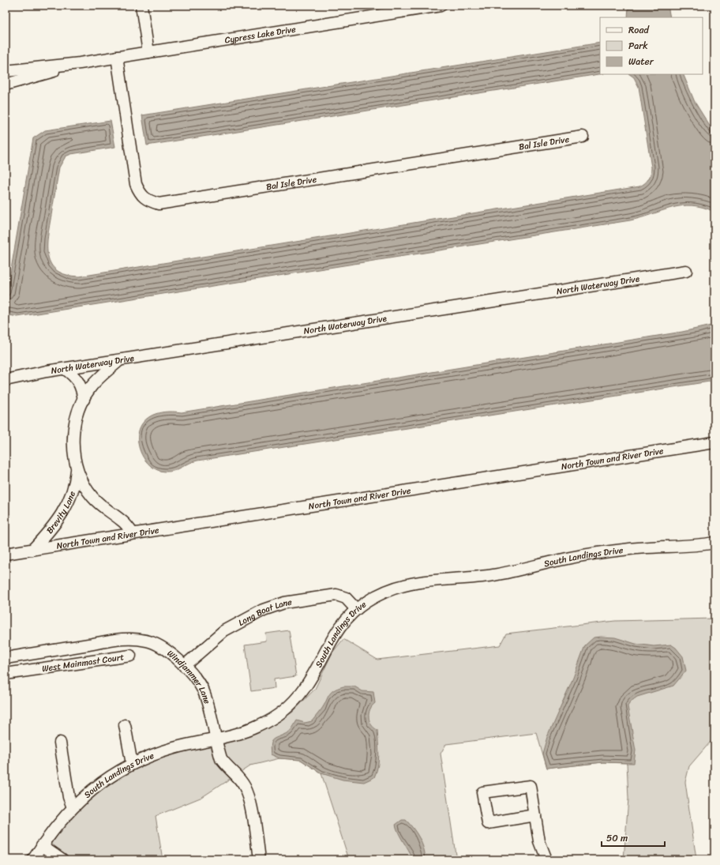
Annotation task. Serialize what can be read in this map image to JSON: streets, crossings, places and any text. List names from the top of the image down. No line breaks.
{"streets":{"street":["Cypress Lake Drive","Bal Isle Drive","North Waterway Drive","North Town and River Drive","Brevity Lane","South Landings Drive","Long Boat Lane","West Mainmast Court","Windjammer Lane"]},"crossings":[["Cypress Lake Drive","Bal Isle Drive"],["North Waterway Drive","Brevity Lane"],["North Town and River Drive","Brevity Lane"],["South Landings Drive","Long Boat Lane"],["South Landings Drive","Windjammer Lane"],["Long Boat Lane","Windjammer Lane"],["West Mainmast Court","Windjammer Lane"]],"legend":["Road","Park","Water"],"scale_bar":"50 m"}
